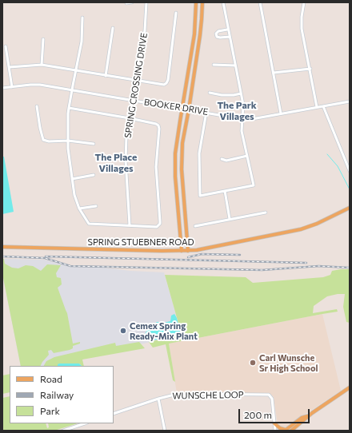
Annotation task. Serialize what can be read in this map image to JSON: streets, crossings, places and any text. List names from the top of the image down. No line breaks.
{"streets":{"main road":["SPRING STUEBNER ROAD"],"street":["SPRING CROSSING DRIVE","BOOKER DRIVE","WUNSCHE LOOP"]},"crossings":[["SPRING CROSSING DRIVE","BOOKER DRIVE"]],"districts":["The Park Villages","The Place Villages"],"places":["Cemex Spring Ready-Mix Plant","Carl Wunsche Sr High School"],"legend":["Road","Railway","Park"],"scale_bar":"200 m"}
